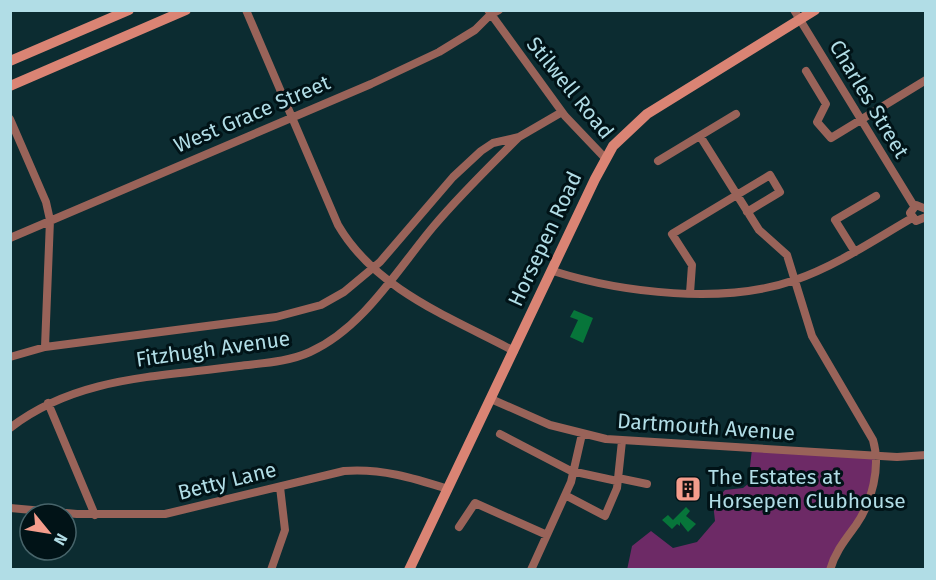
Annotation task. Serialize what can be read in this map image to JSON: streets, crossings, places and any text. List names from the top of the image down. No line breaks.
{"streets":{"street":["Stilwell Road","Charles Street","West Grace Street","Horsepen Road","Fitzhugh Avenue","Dartmouth Avenue","Betty Lane"]},"crossings":[["Stilwell Road","West Grace Street"],["Stilwell Road","Horsepen Road"],["Stilwell Road","Fitzhugh Avenue"],["Charles Street","Horsepen Road"],["Horsepen Road","Dartmouth Avenue"],["Horsepen Road","Betty Lane"]],"places":{"building":["The Estates at Horsepen Clubhouse"]},"north":"bottom right"}
